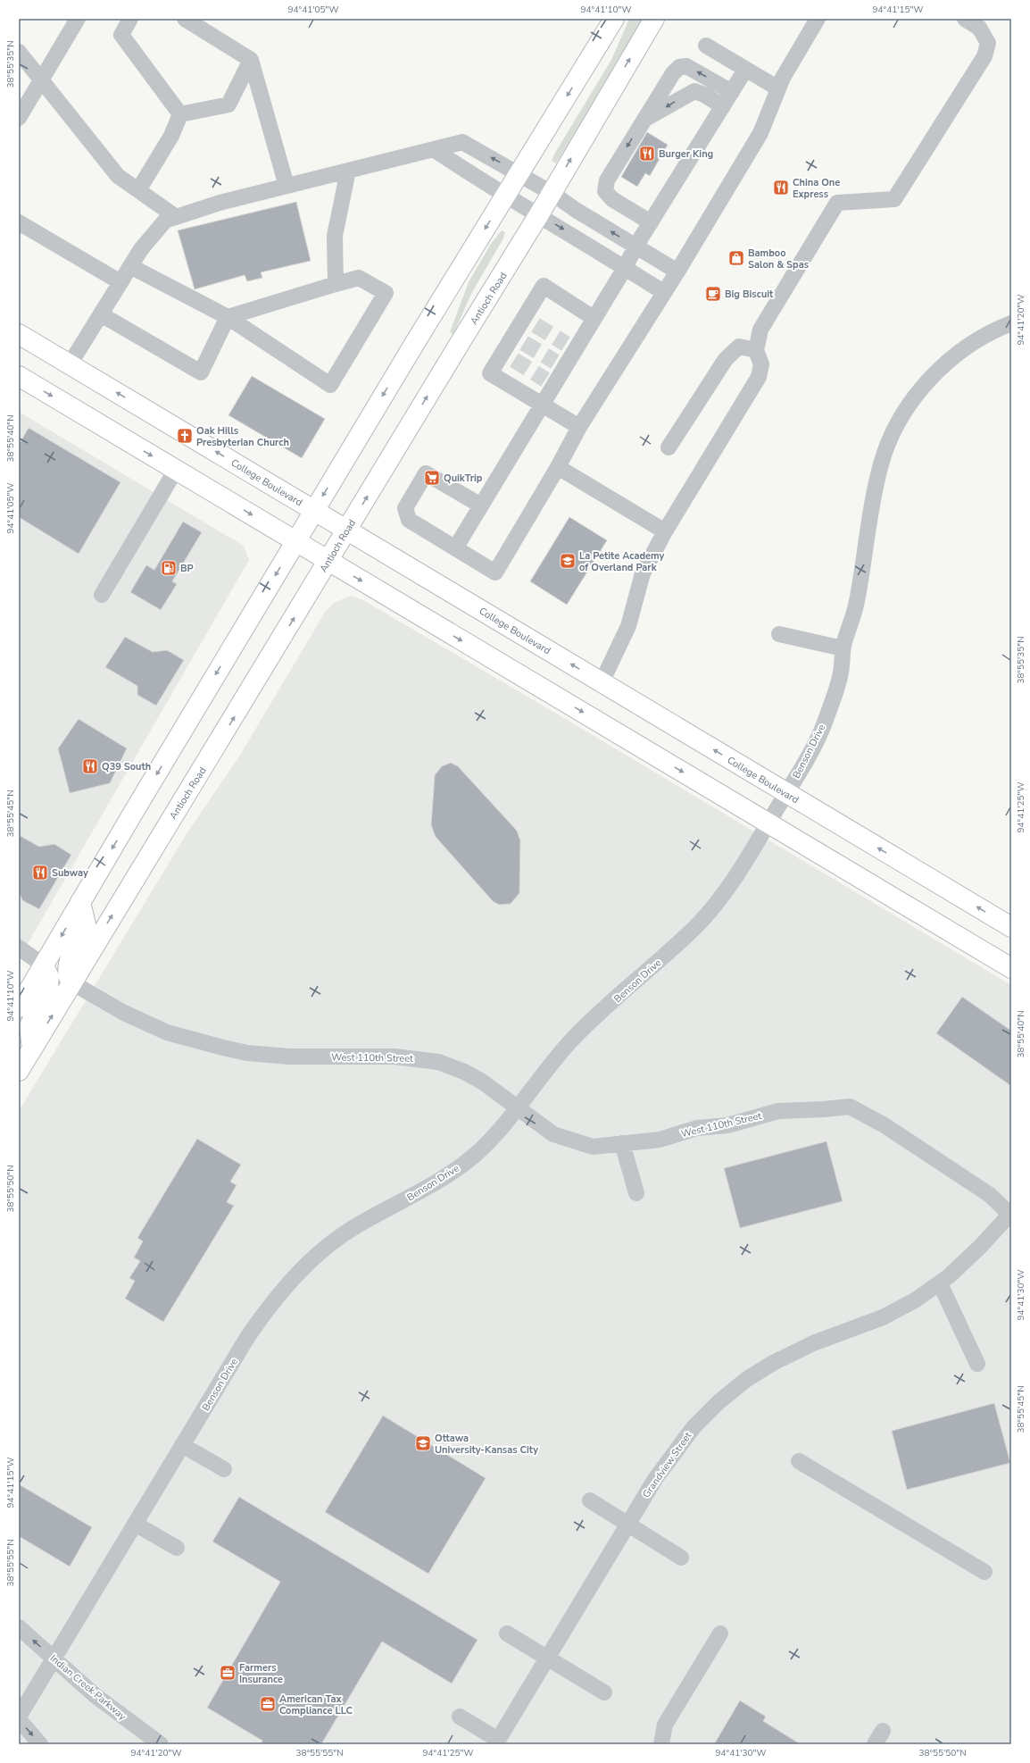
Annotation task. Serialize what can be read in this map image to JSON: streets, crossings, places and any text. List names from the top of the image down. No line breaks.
{"streets":{"main road":["Antioch Road","College Boulevard"],"street":["Benson Drive","West 110th Street","Grandview Street","Indian Creek Parkway"]},"crossings":[["Antioch Road","College Boulevard"],["Antioch Road","West 110th Street"],["College Boulevard","Benson Drive"],["Benson Drive","West 110th Street"],["Benson Drive","Indian Creek Parkway"],["West 110th Street","Grandview Street"]],"places":{"restaurant":["Burger King","China One Express","Q39 South","Subway"],"shop":["Bamboo Salon & Spas"],"cafe":["Big Biscuit"],"church":["Oak Hills Presbyterian Church"],"supermarket":["QuikTrip"],"school or university":["La Petite Academy of Overland Park","Ottawa University-Kansas City"],"fuel station":["BP"],"office":["Farmers Insurance","American Tax Compliance LLC"]},"coordinates":["94°41'05\"W","94°41'10\"W","94°41'15\"W","38°55'35\"N","94°41'20\"W","38°55'40\"N","94°41'25\"W","38°55'45\"N","38°55'50\"N","94°41'30\"W","38°55'55\"N"]}
